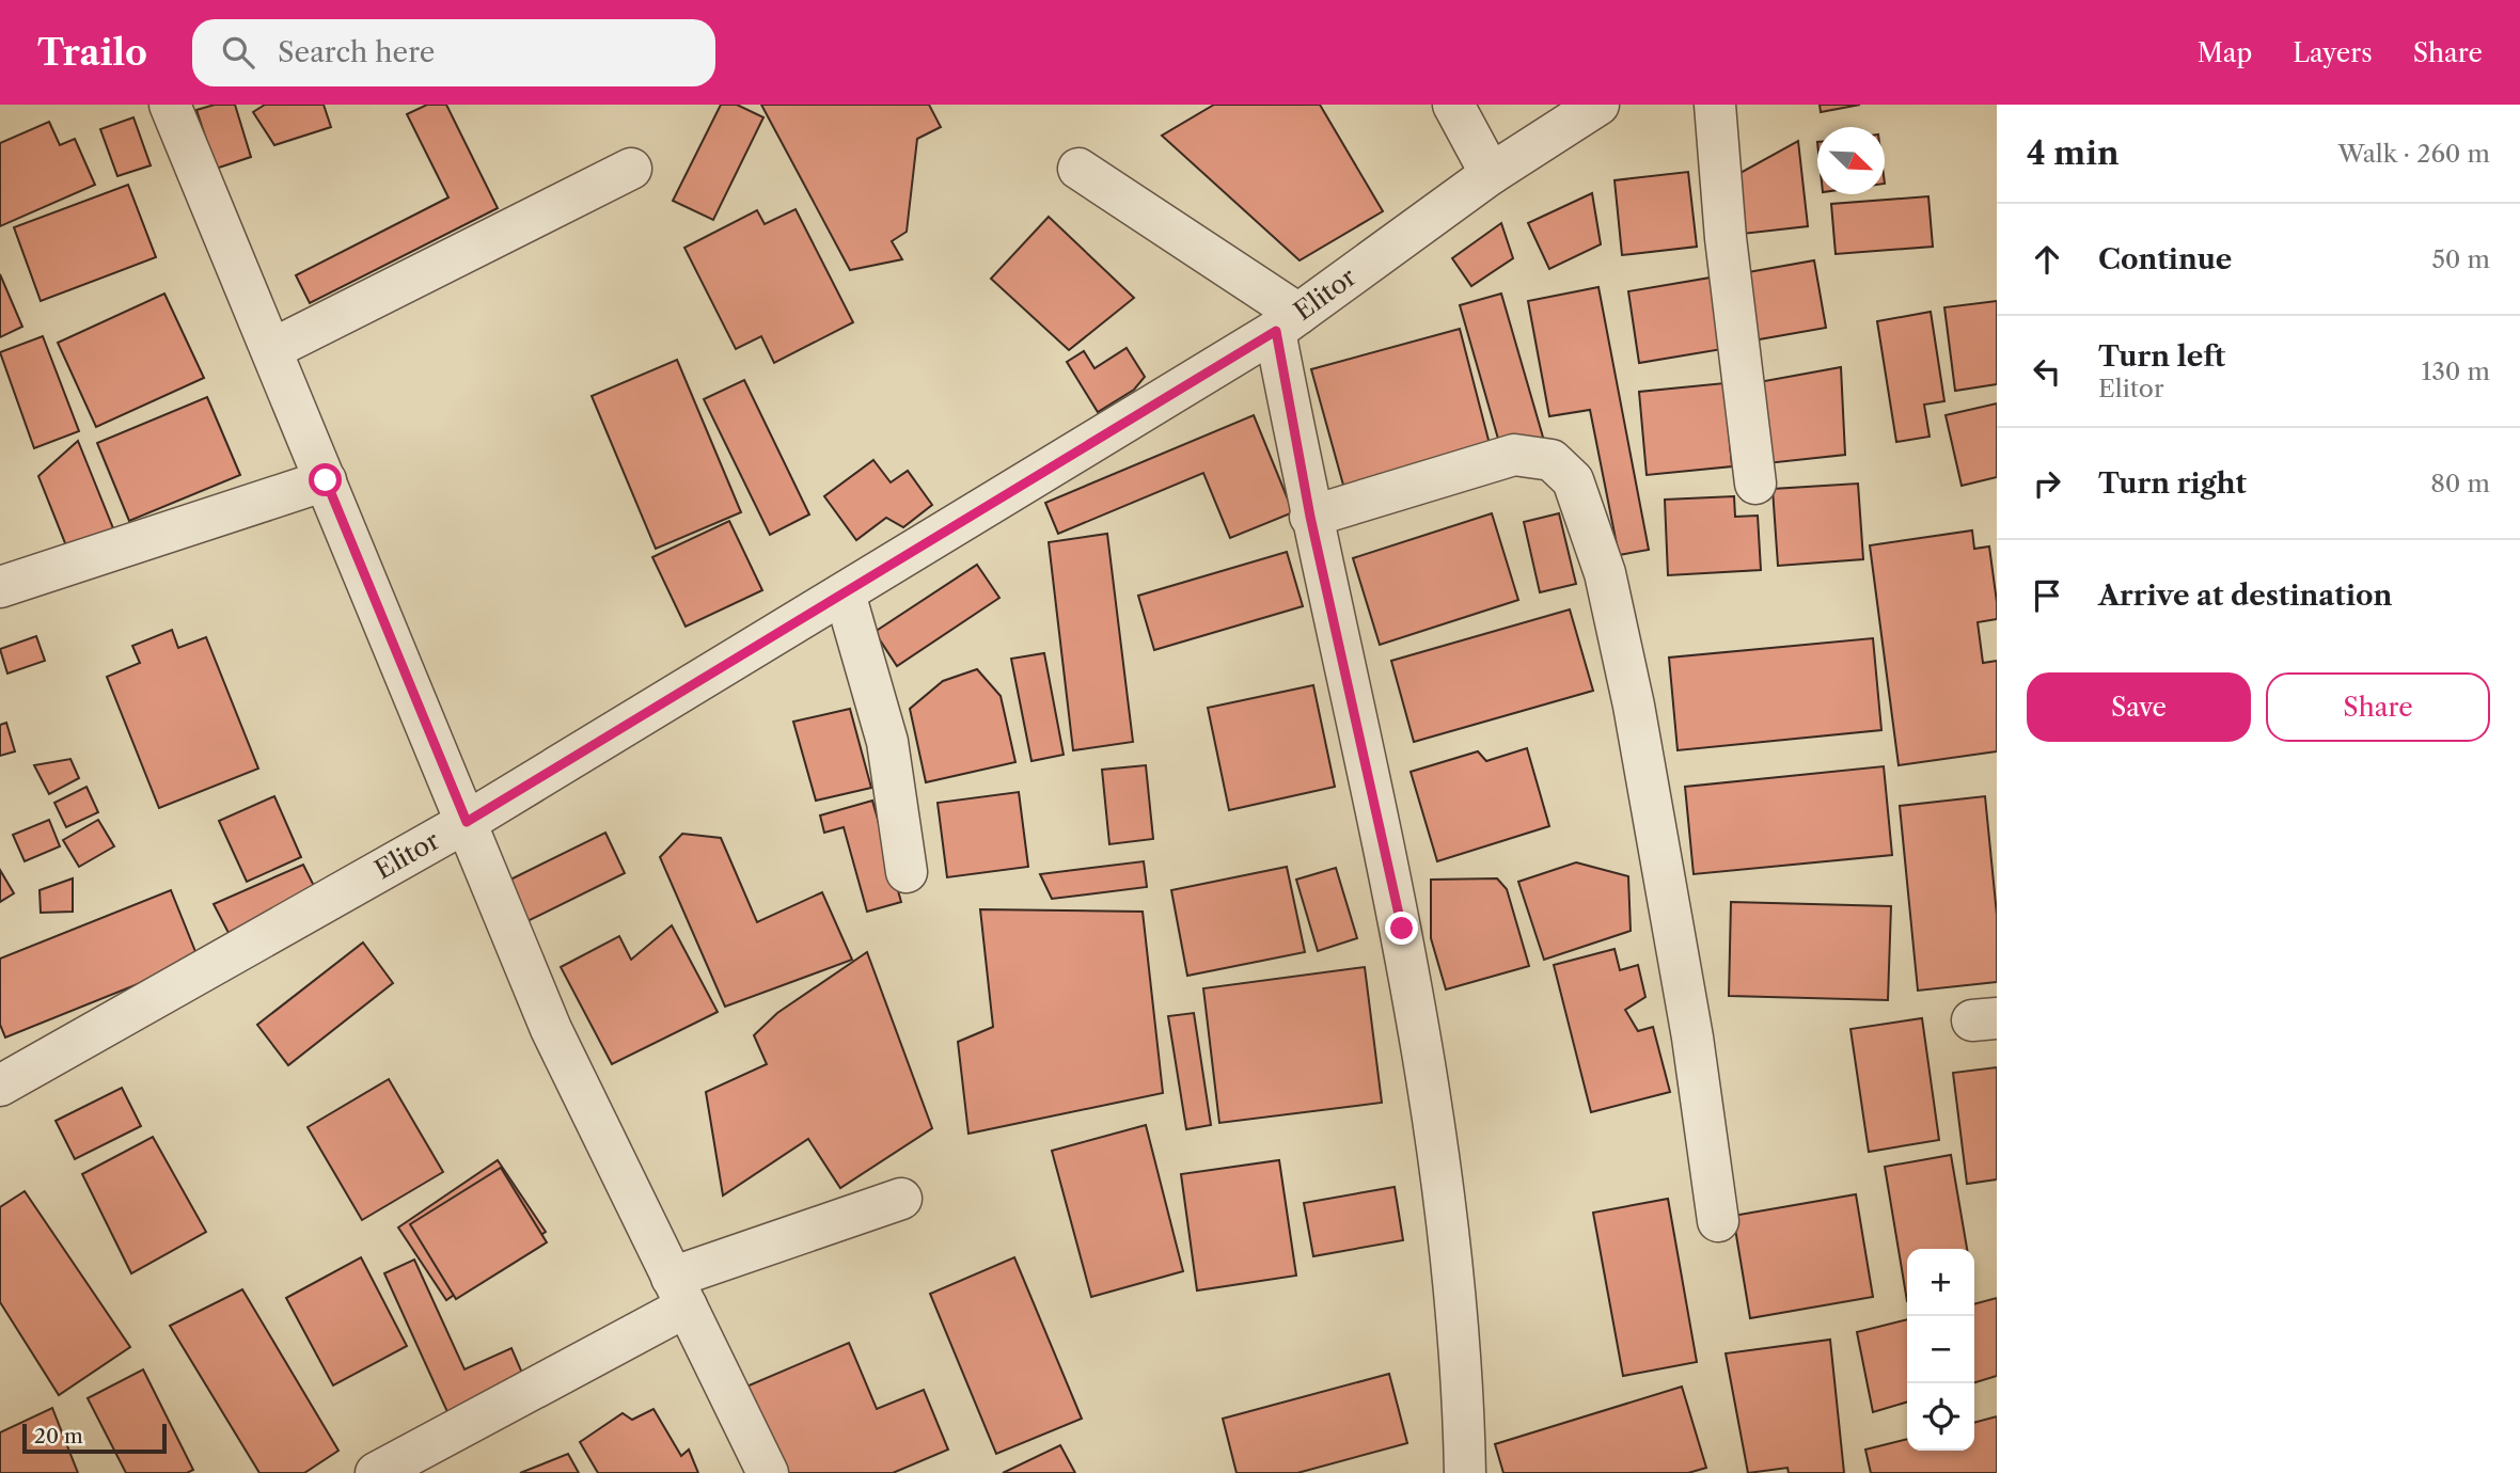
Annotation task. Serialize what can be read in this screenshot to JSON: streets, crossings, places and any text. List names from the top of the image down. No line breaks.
{"streets":{"street":["Elitor"]},"scale_bar":"20 m","north":"bottom right","page":{"header":"Trailo","search":"Search here","nav":["Map","Layers","Share"],"heading":["4 min","Walk · 260 m"],"list":[["Continue","50 m"],["Turn left","Elitor","130 m"],["Turn right","80 m"],"Arrive at destination"],"buttons":["Save","Share"],"map_buttons":["+","−"],"scale":"20 m"}}
